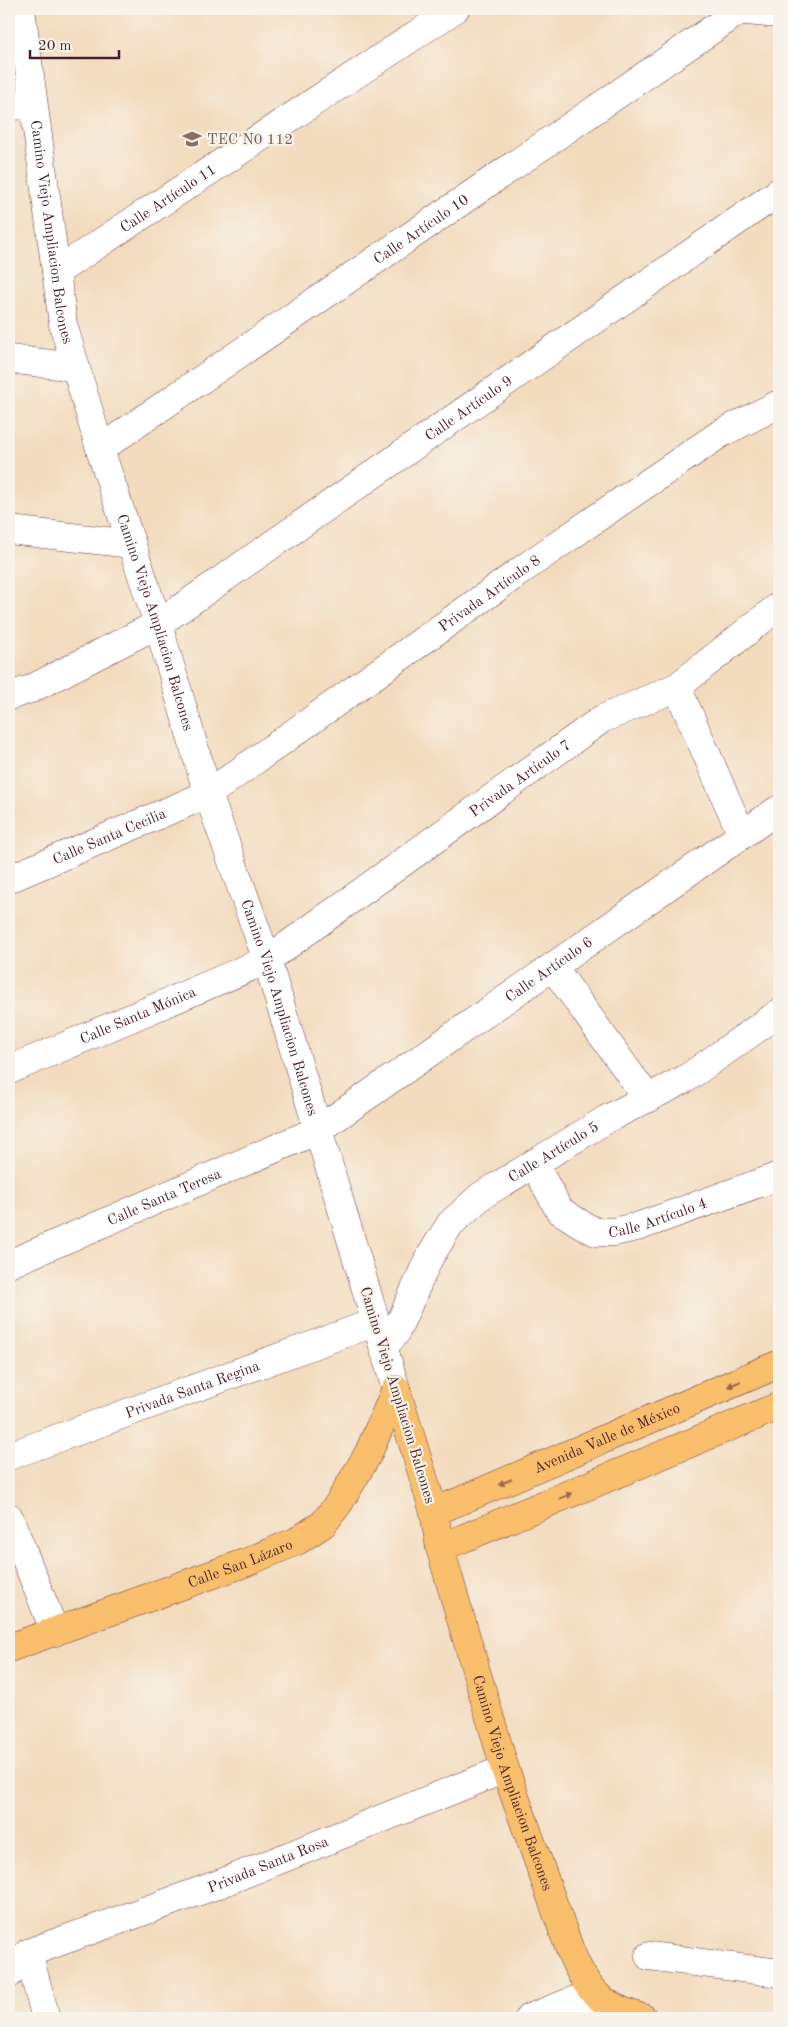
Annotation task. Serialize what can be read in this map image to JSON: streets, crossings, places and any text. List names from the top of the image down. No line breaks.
{"streets":{"main road":["Camino Viejo Ampliacion Balcones","Avenida Valle de México","Calle San Lázaro"],"street":["Calle Artículo 11","Calle Artículo 10","Calle Artículo 9","Privada Artículo 8","Privada Artículo 7","Calle Santa Cecilia","Calle Artículo 6","Calle Santa Mónica","Calle Artículo 5","Calle Santa Teresa","Calle Artículo 4","Privada Santa Regina","Privada Santa Rosa"]},"crossings":[["Calle Artículo 11","Camino Viejo Ampliacion Balcones"],["Calle Artículo 10","Camino Viejo Ampliacion Balcones"],["Camino Viejo Ampliacion Balcones","Calle Artículo 9"],["Camino Viejo Ampliacion Balcones","Privada Artículo 8"],["Camino Viejo Ampliacion Balcones","Privada Artículo 7"],["Camino Viejo Ampliacion Balcones","Calle Santa Cecilia"],["Camino Viejo Ampliacion Balcones","Calle Artículo 6"],["Camino Viejo Ampliacion Balcones","Calle Santa Mónica"],["Camino Viejo Ampliacion Balcones","Calle Artículo 5"],["Camino Viejo Ampliacion Balcones","Calle Santa Teresa"],["Camino Viejo Ampliacion Balcones","Privada Santa Regina"],["Camino Viejo Ampliacion Balcones","Avenida Valle de México"],["Camino Viejo Ampliacion Balcones","Calle San Lázaro"],["Camino Viejo Ampliacion Balcones","Privada Santa Rosa"],["Privada Artículo 8","Calle Santa Cecilia"],["Privada Artículo 7","Calle Santa Mónica"],["Calle Artículo 6","Calle Santa Teresa"],["Calle Artículo 5","Calle Artículo 4"],["Calle Artículo 5","Privada Santa Regina"]],"places":{"school or university":["TEC N0 112"]},"scale_bar":"20 m"}
